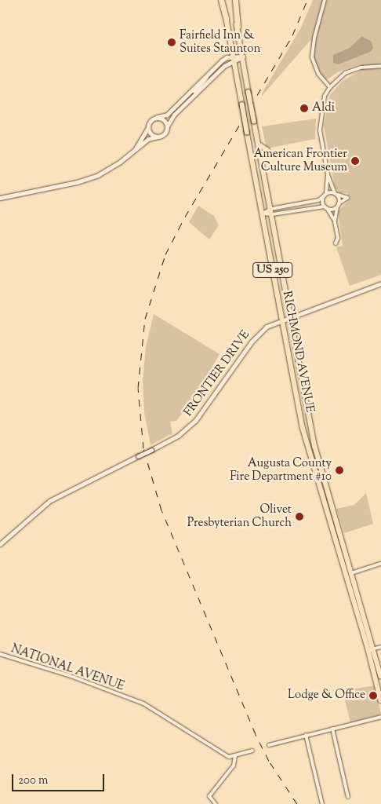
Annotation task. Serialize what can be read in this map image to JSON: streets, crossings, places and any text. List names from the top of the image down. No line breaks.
{"streets":{"main road":["US 250","RICHMOND AVENUE"],"street":["FRONTIER DRIVE","NATIONAL AVENUE"]},"crossings":[["RICHMOND AVENUE","FRONTIER DRIVE"]],"places":["Fairfield Inn & Suites Staunton","Aldi","American Frontier Culture Museum","Augusta County Fire Department #10","Olivet Presbyterian Church","Lodge & Office"],"scale_bar":"200 m"}
